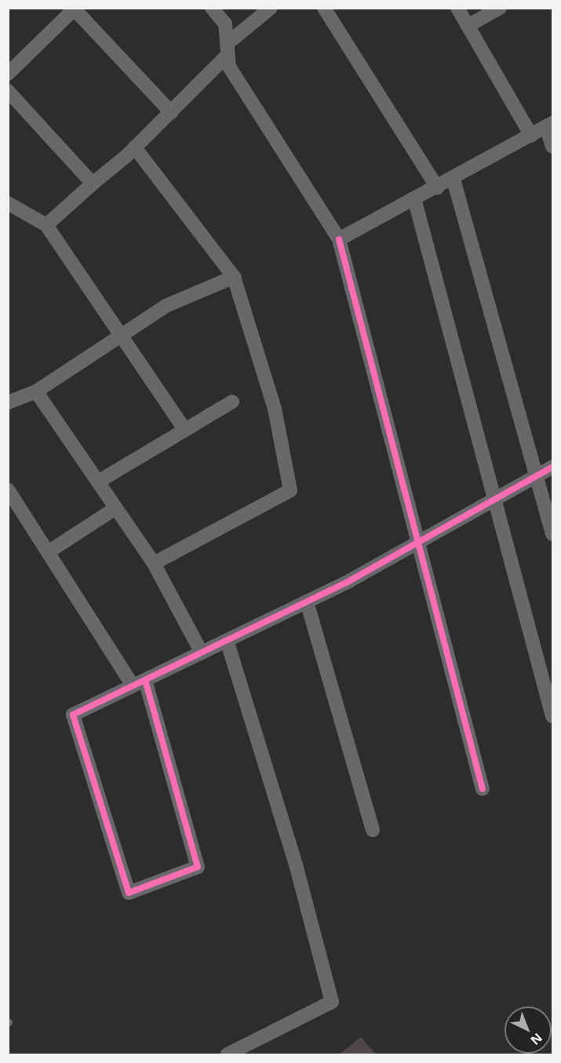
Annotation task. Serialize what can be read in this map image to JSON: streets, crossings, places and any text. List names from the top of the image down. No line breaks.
{"north":"bottom right"}
